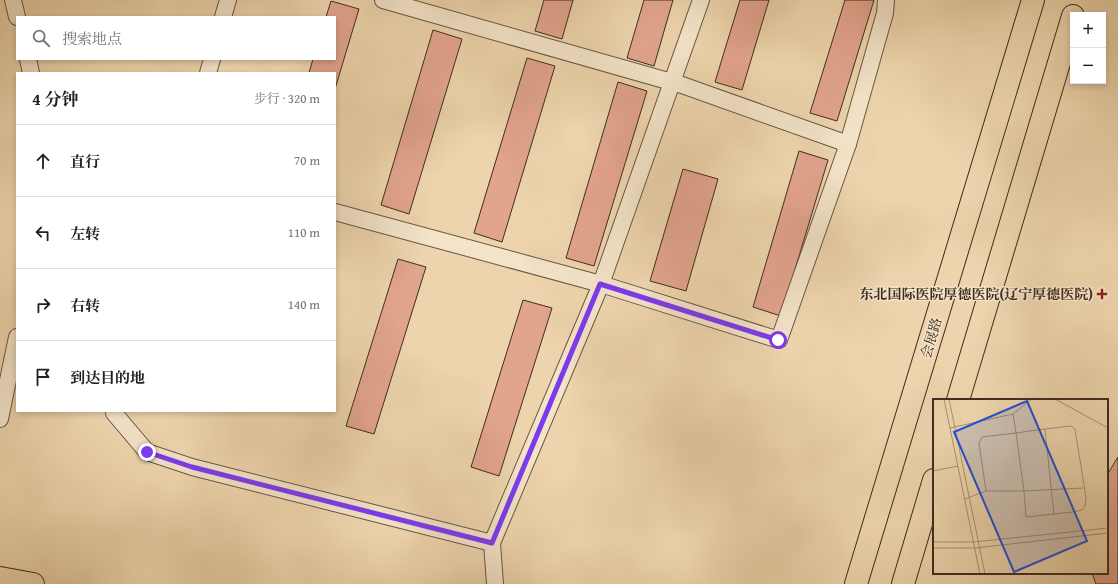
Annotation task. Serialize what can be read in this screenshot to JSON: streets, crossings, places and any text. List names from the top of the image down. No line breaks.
{"streets":{"main road":["会展路"]},"places":{"health":["东北国际医院厚德医院(辽宁厚德医院)"]},"page":{"map_buttons":["+","−"],"search":"搜索地点","heading":["4 分钟","步行 · 320 m"],"list":[["直行","70 m"],["左转","110 m"],["右转","140 m"],"到达目的地"]}}
